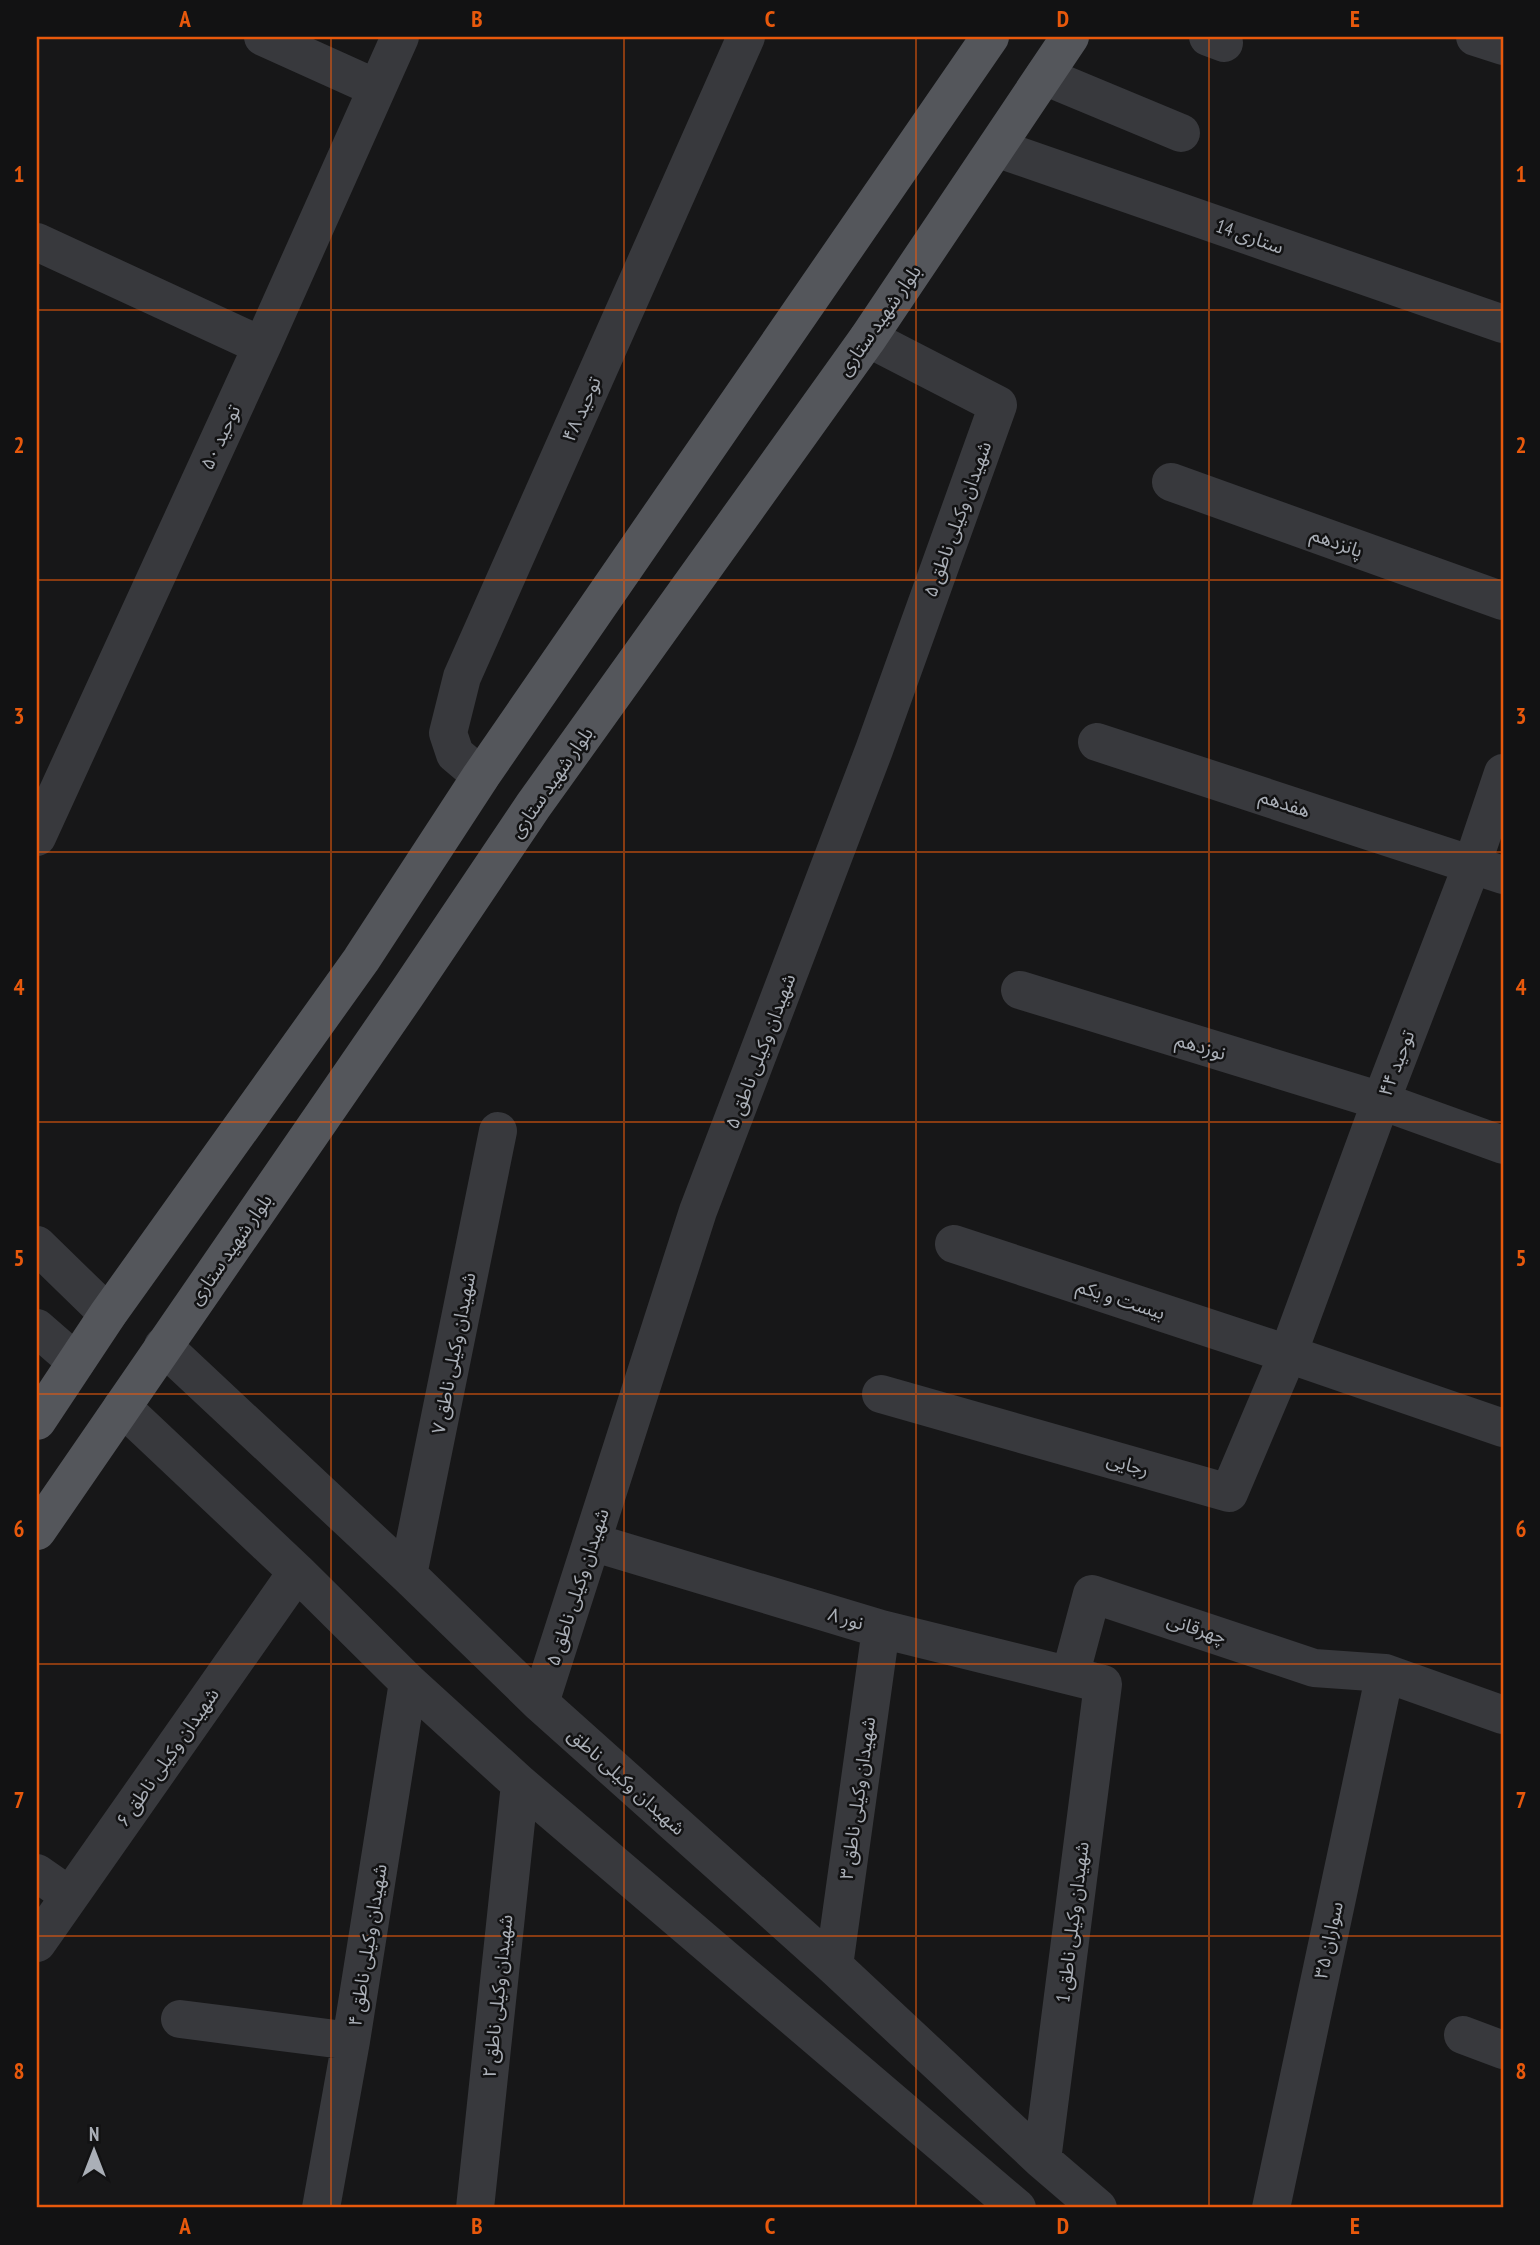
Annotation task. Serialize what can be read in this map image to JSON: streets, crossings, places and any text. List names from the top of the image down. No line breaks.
{"streets":{"main road":["بلوار شهید ستاری"],"street":["ستاری 14","توحید ۴۸","توحید ۵۰","شهیدان وکیلی ناطق ۵","پانزدهم","هفدهم","نوزدهم","توحید ۴۴","بیست و یکم","شهیدان وکیلی ناطق ۷","رجایی","نور ۸","چهرقانی","شهیدان وکیلی ناطق ۶","شهیدان وکیلی ناطق","شهیدان وکیلی ناطق ۳","شهیدان وکیلی ناطق 1","سواران ۳۵","شهیدان وکیلی ناطق ۴","شهیدان وکیلی ناطق ٢"]},"crossings":[["ستاری 14","بلوار شهید ستاری"],["بلوار شهید ستاری","شهیدان وکیلی ناطق ۵"],["بلوار شهید ستاری","شهیدان وکیلی ناطق"],["شهیدان وکیلی ناطق ۵","نور ۸"],["شهیدان وکیلی ناطق ۵","شهیدان وکیلی ناطق"],["هفدهم","توحید ۴۴"],["نوزدهم","توحید ۴۴"],["توحید ۴۴","بیست و یکم"],["توحید ۴۴","رجایی"],["بیست و یکم","رجایی"],["شهیدان وکیلی ناطق ۷","شهیدان وکیلی ناطق"],["نور ۸","چهرقانی"],["نور ۸","شهیدان وکیلی ناطق ۳"],["نور ۸","شهیدان وکیلی ناطق 1"],["چهرقانی","شهیدان وکیلی ناطق 1"],["چهرقانی","سواران ۳۵"],["شهیدان وکیلی ناطق","شهیدان وکیلی ناطق ۳"],["شهیدان وکیلی ناطق","شهیدان وکیلی ناطق 1"]],"north":"top","grid":{"columns":["A","B","C","D","E"],"rows":["1","2","3","4","5","6","7","8"]}}
